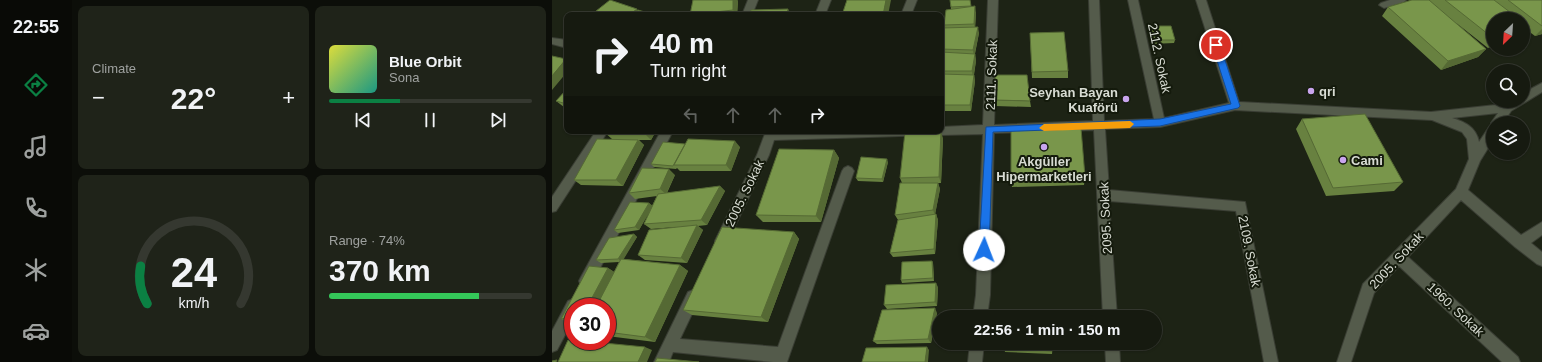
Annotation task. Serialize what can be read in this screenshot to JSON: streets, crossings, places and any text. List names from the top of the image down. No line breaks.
{"streets":{"street":["2112. Sokak","2111. Sokak","2005. Sokak","2095. Sokak","2109. Sokak","1960. Sokak"]},"crossings":[["2005. Sokak","1960. Sokak"],["2095. Sokak","2109. Sokak"]],"places":["qri","Seyhan Bayan Kuaförü","Akgüller Hipermarketleri","Cami"],"north":"bottom left","page":{"tabs":"22:55","tile":["Climate",["Range · 74%","370 km"]],"turn":["40 m","Turn right"],"song":["Blue Orbit","Sona"],"heat":["−","22°","+"],"limit":"30","trip":"22:56 · 1 min · 150 m","gauge":["24","km/h"]}}
